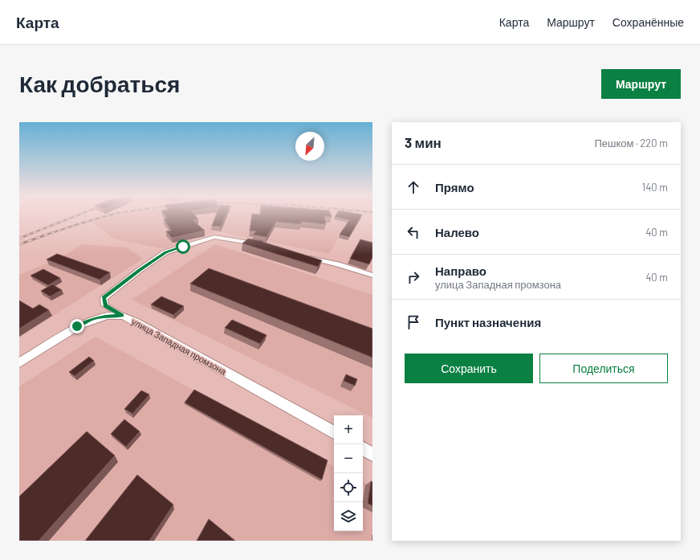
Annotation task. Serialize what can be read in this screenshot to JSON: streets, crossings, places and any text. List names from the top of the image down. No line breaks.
{"streets":{"street":["улица Западная промзона"]},"north":"bottom left","page":{"header":"Карта","nav":["Карта","Маршрут","Сохранённые"],"buttons":["Маршрут",["Сохранить","Поделиться"]],"title":"Как добраться","heading":["3 мин","Пешком · 220 m"],"list":[["Прямо","140 m"],["Налево","40 m"],["Направо","улица Западная промзона","40 m"],"Пункт назначения"],"map_buttons":["+","−"]}}
